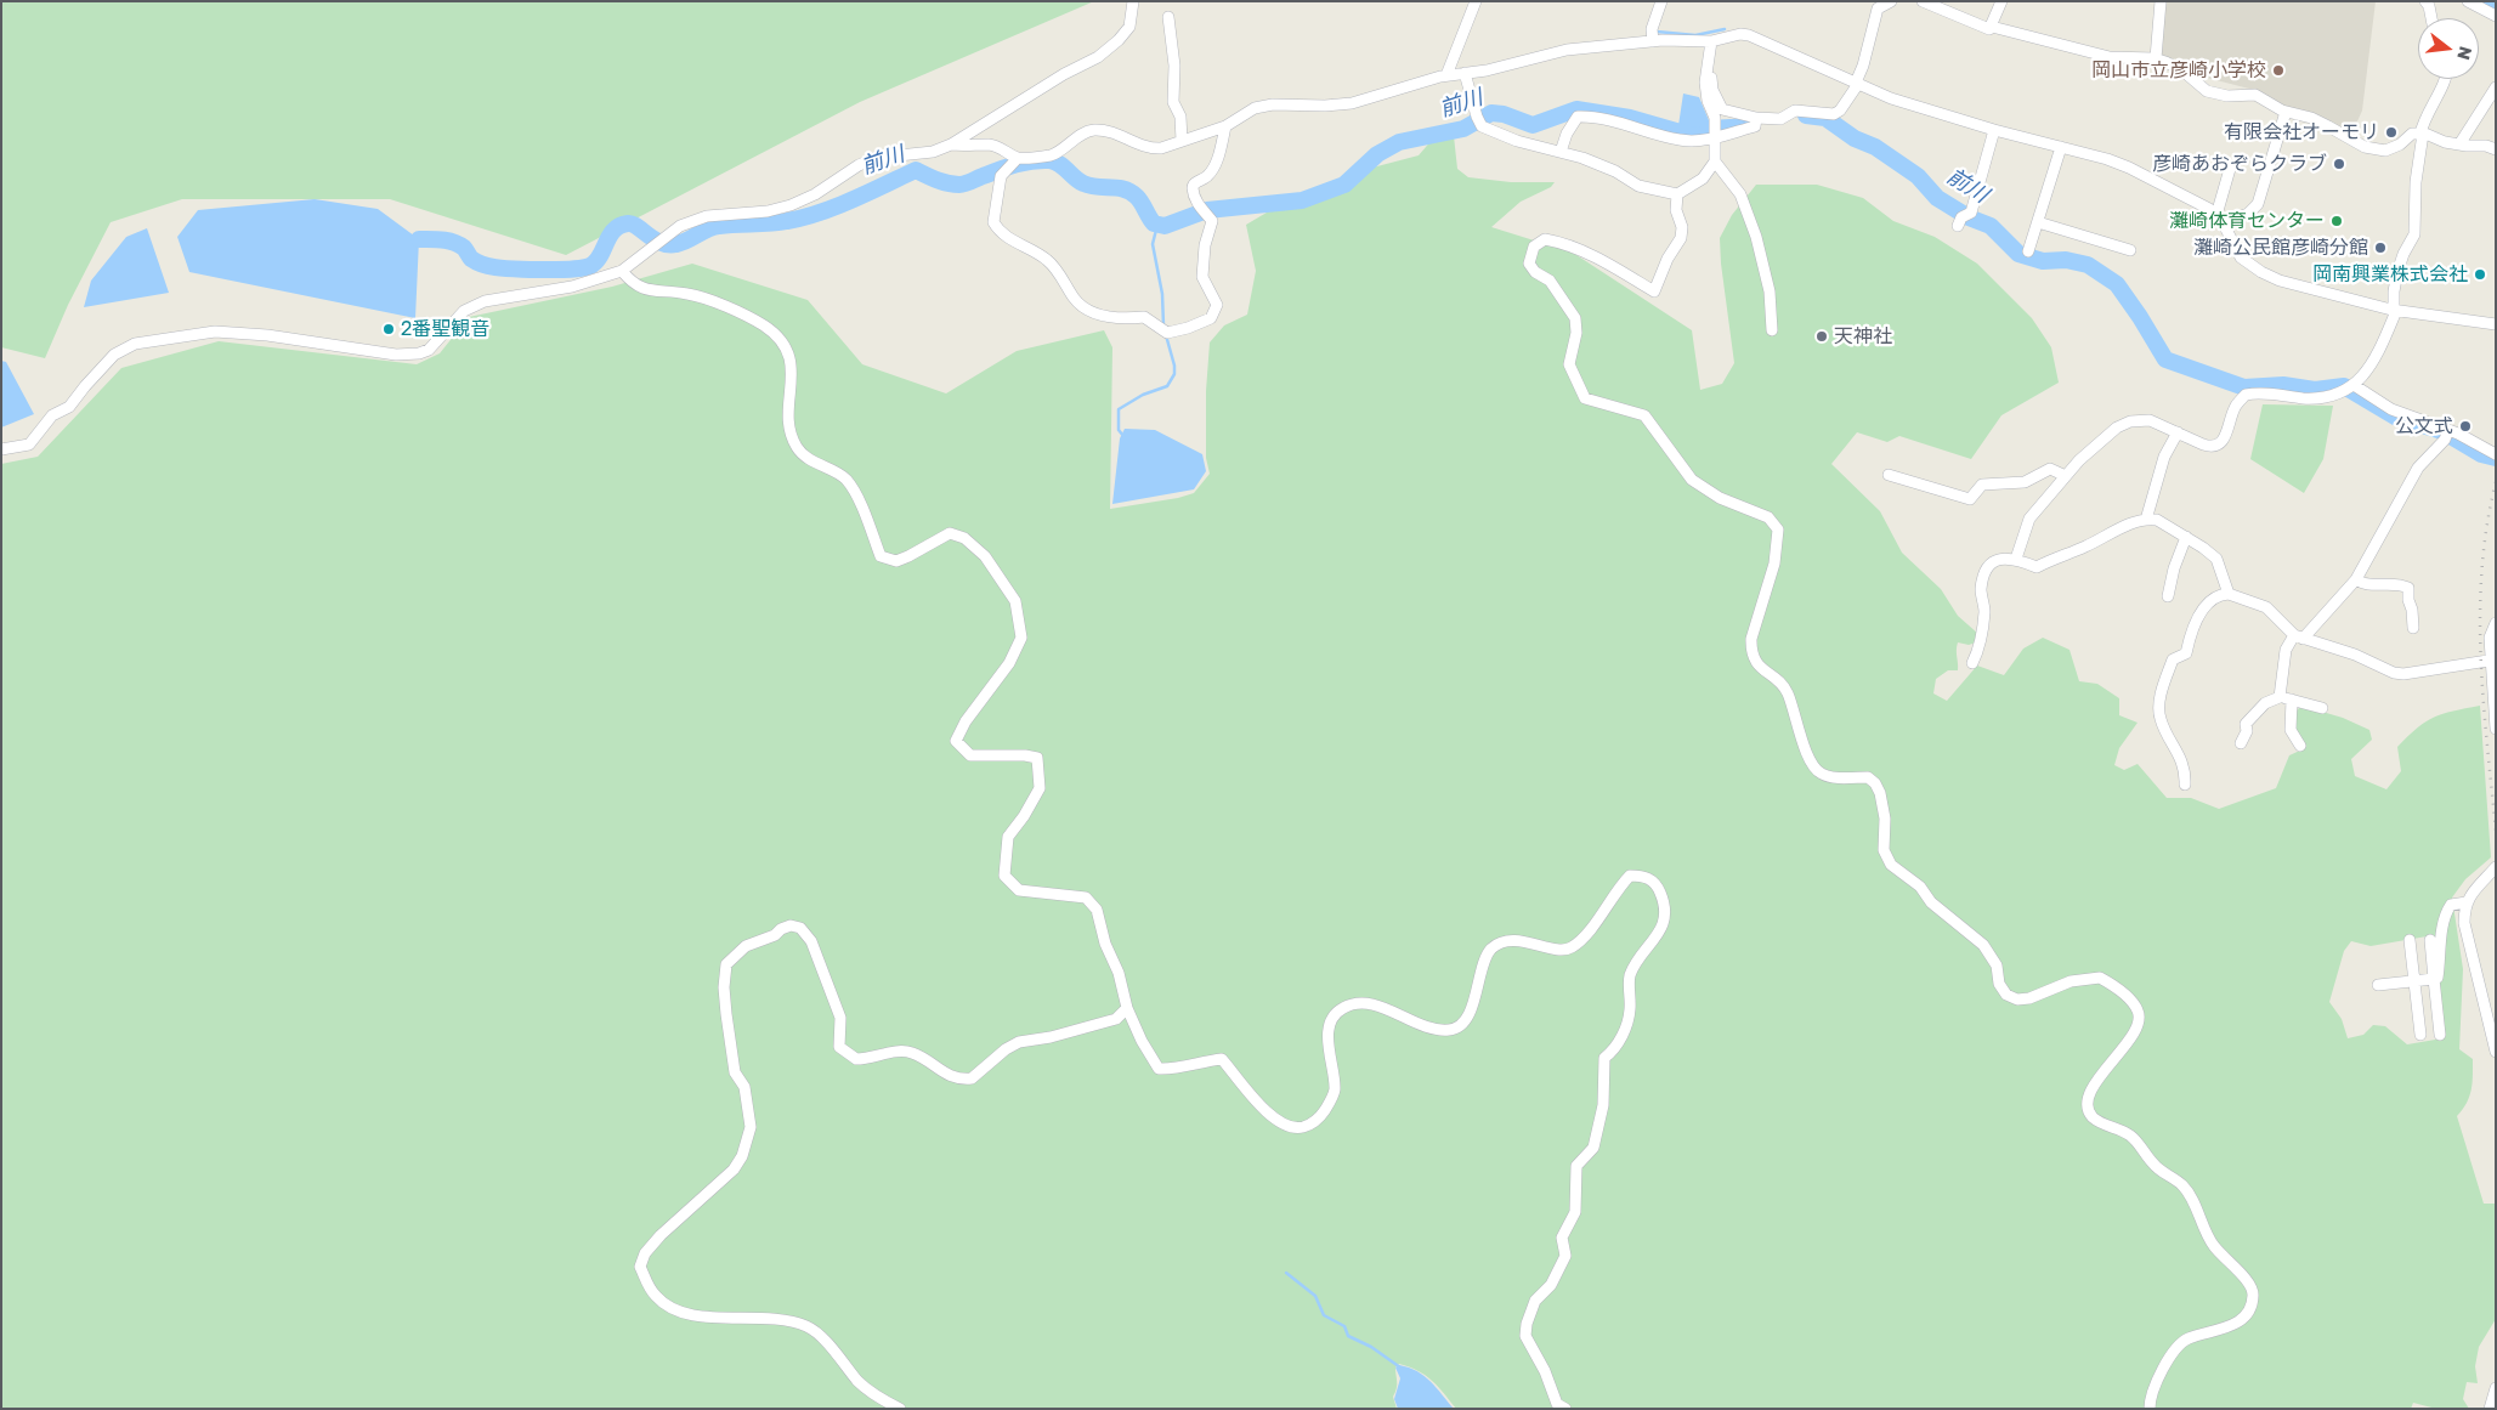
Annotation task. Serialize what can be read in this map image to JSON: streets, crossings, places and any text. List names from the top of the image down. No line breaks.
{"water":["前川"],"places":["岡山市立彦崎小学校","有限会社オーモリ","彦崎あおぞらクラブ","灘崎体育センター","灘崎公民館彦崎分館","岡南興業株式会社","2番聖観音","天神社","公文式"],"north":"right"}
